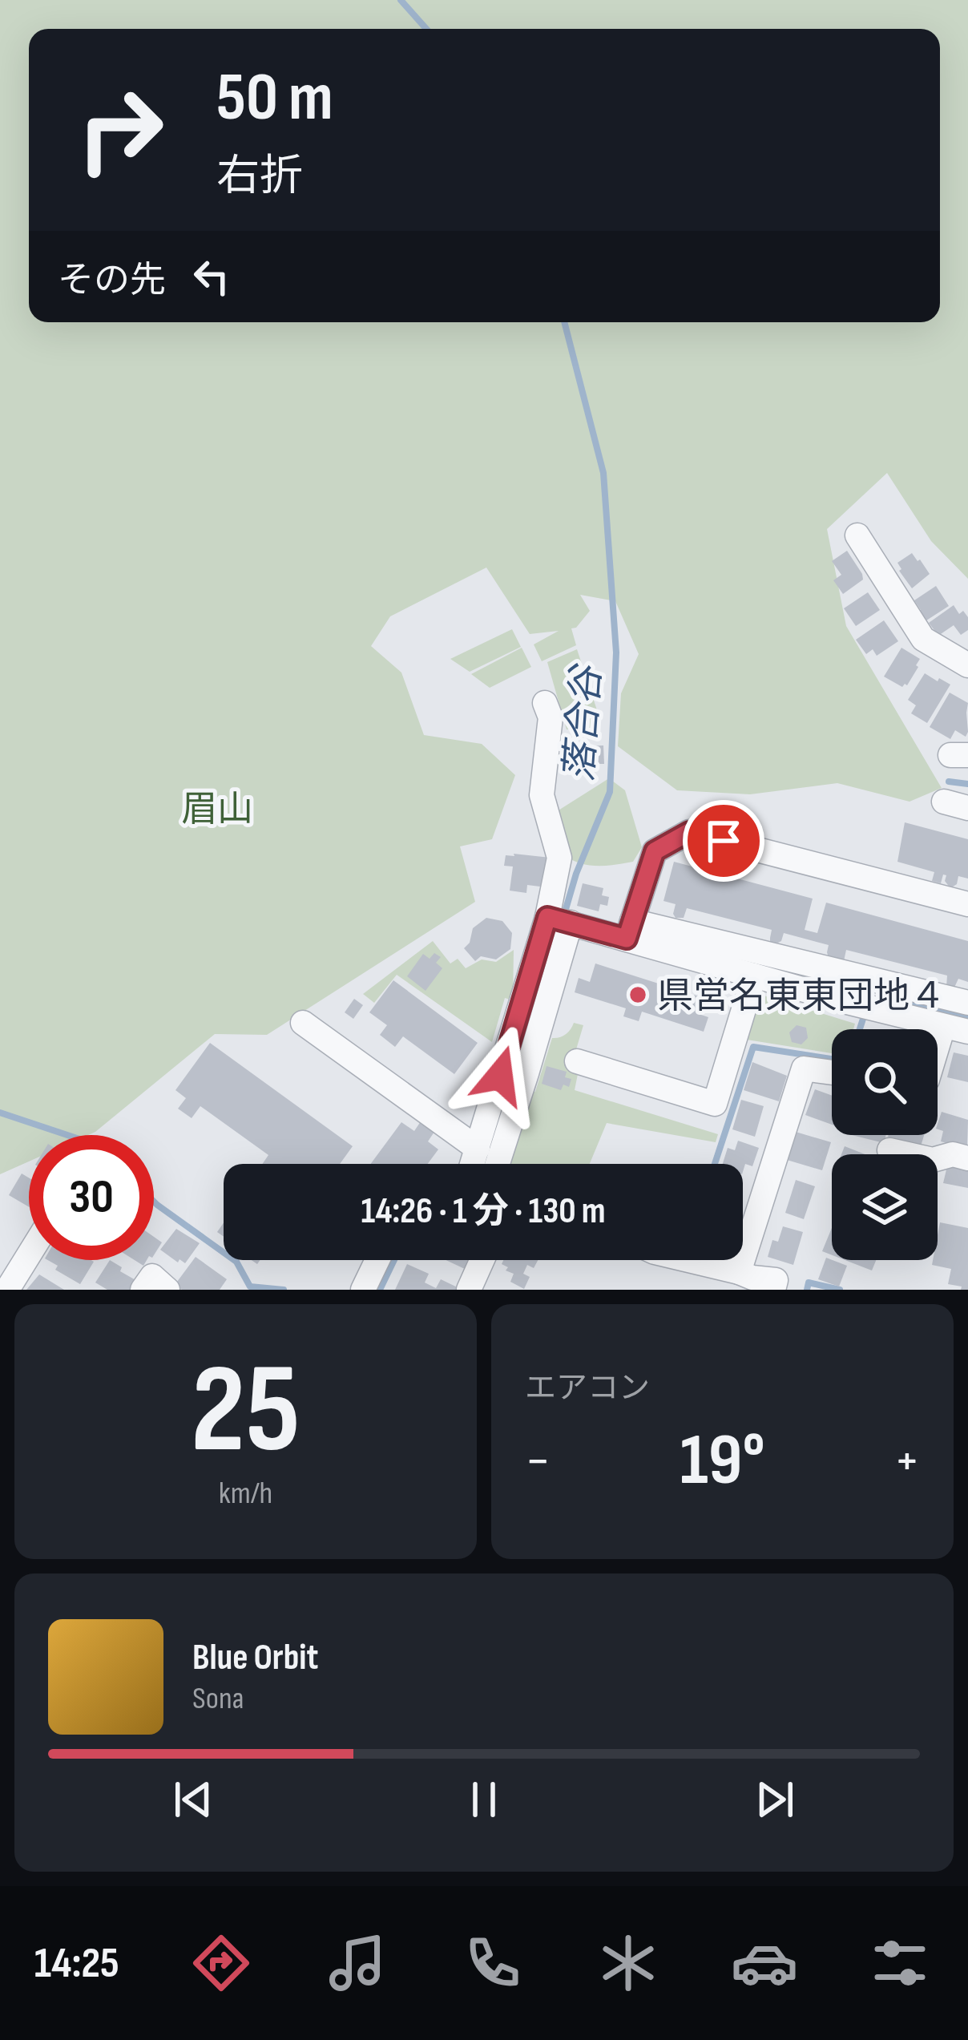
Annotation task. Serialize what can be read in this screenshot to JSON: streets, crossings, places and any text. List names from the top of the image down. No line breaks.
{"water":["落合谷"],"parks":["眉山"],"places":["県営名東東団地４"],"page":{"turn":["50 m","右折"],"then":"その先","limit":"30","trip":"14:26 · 1 分 · 130 m","tile":[["25","km/h"],"エアコン"],"heat":["−","19°","+"],"song":["Blue Orbit","Sona"],"tabs":"14:25"}}
